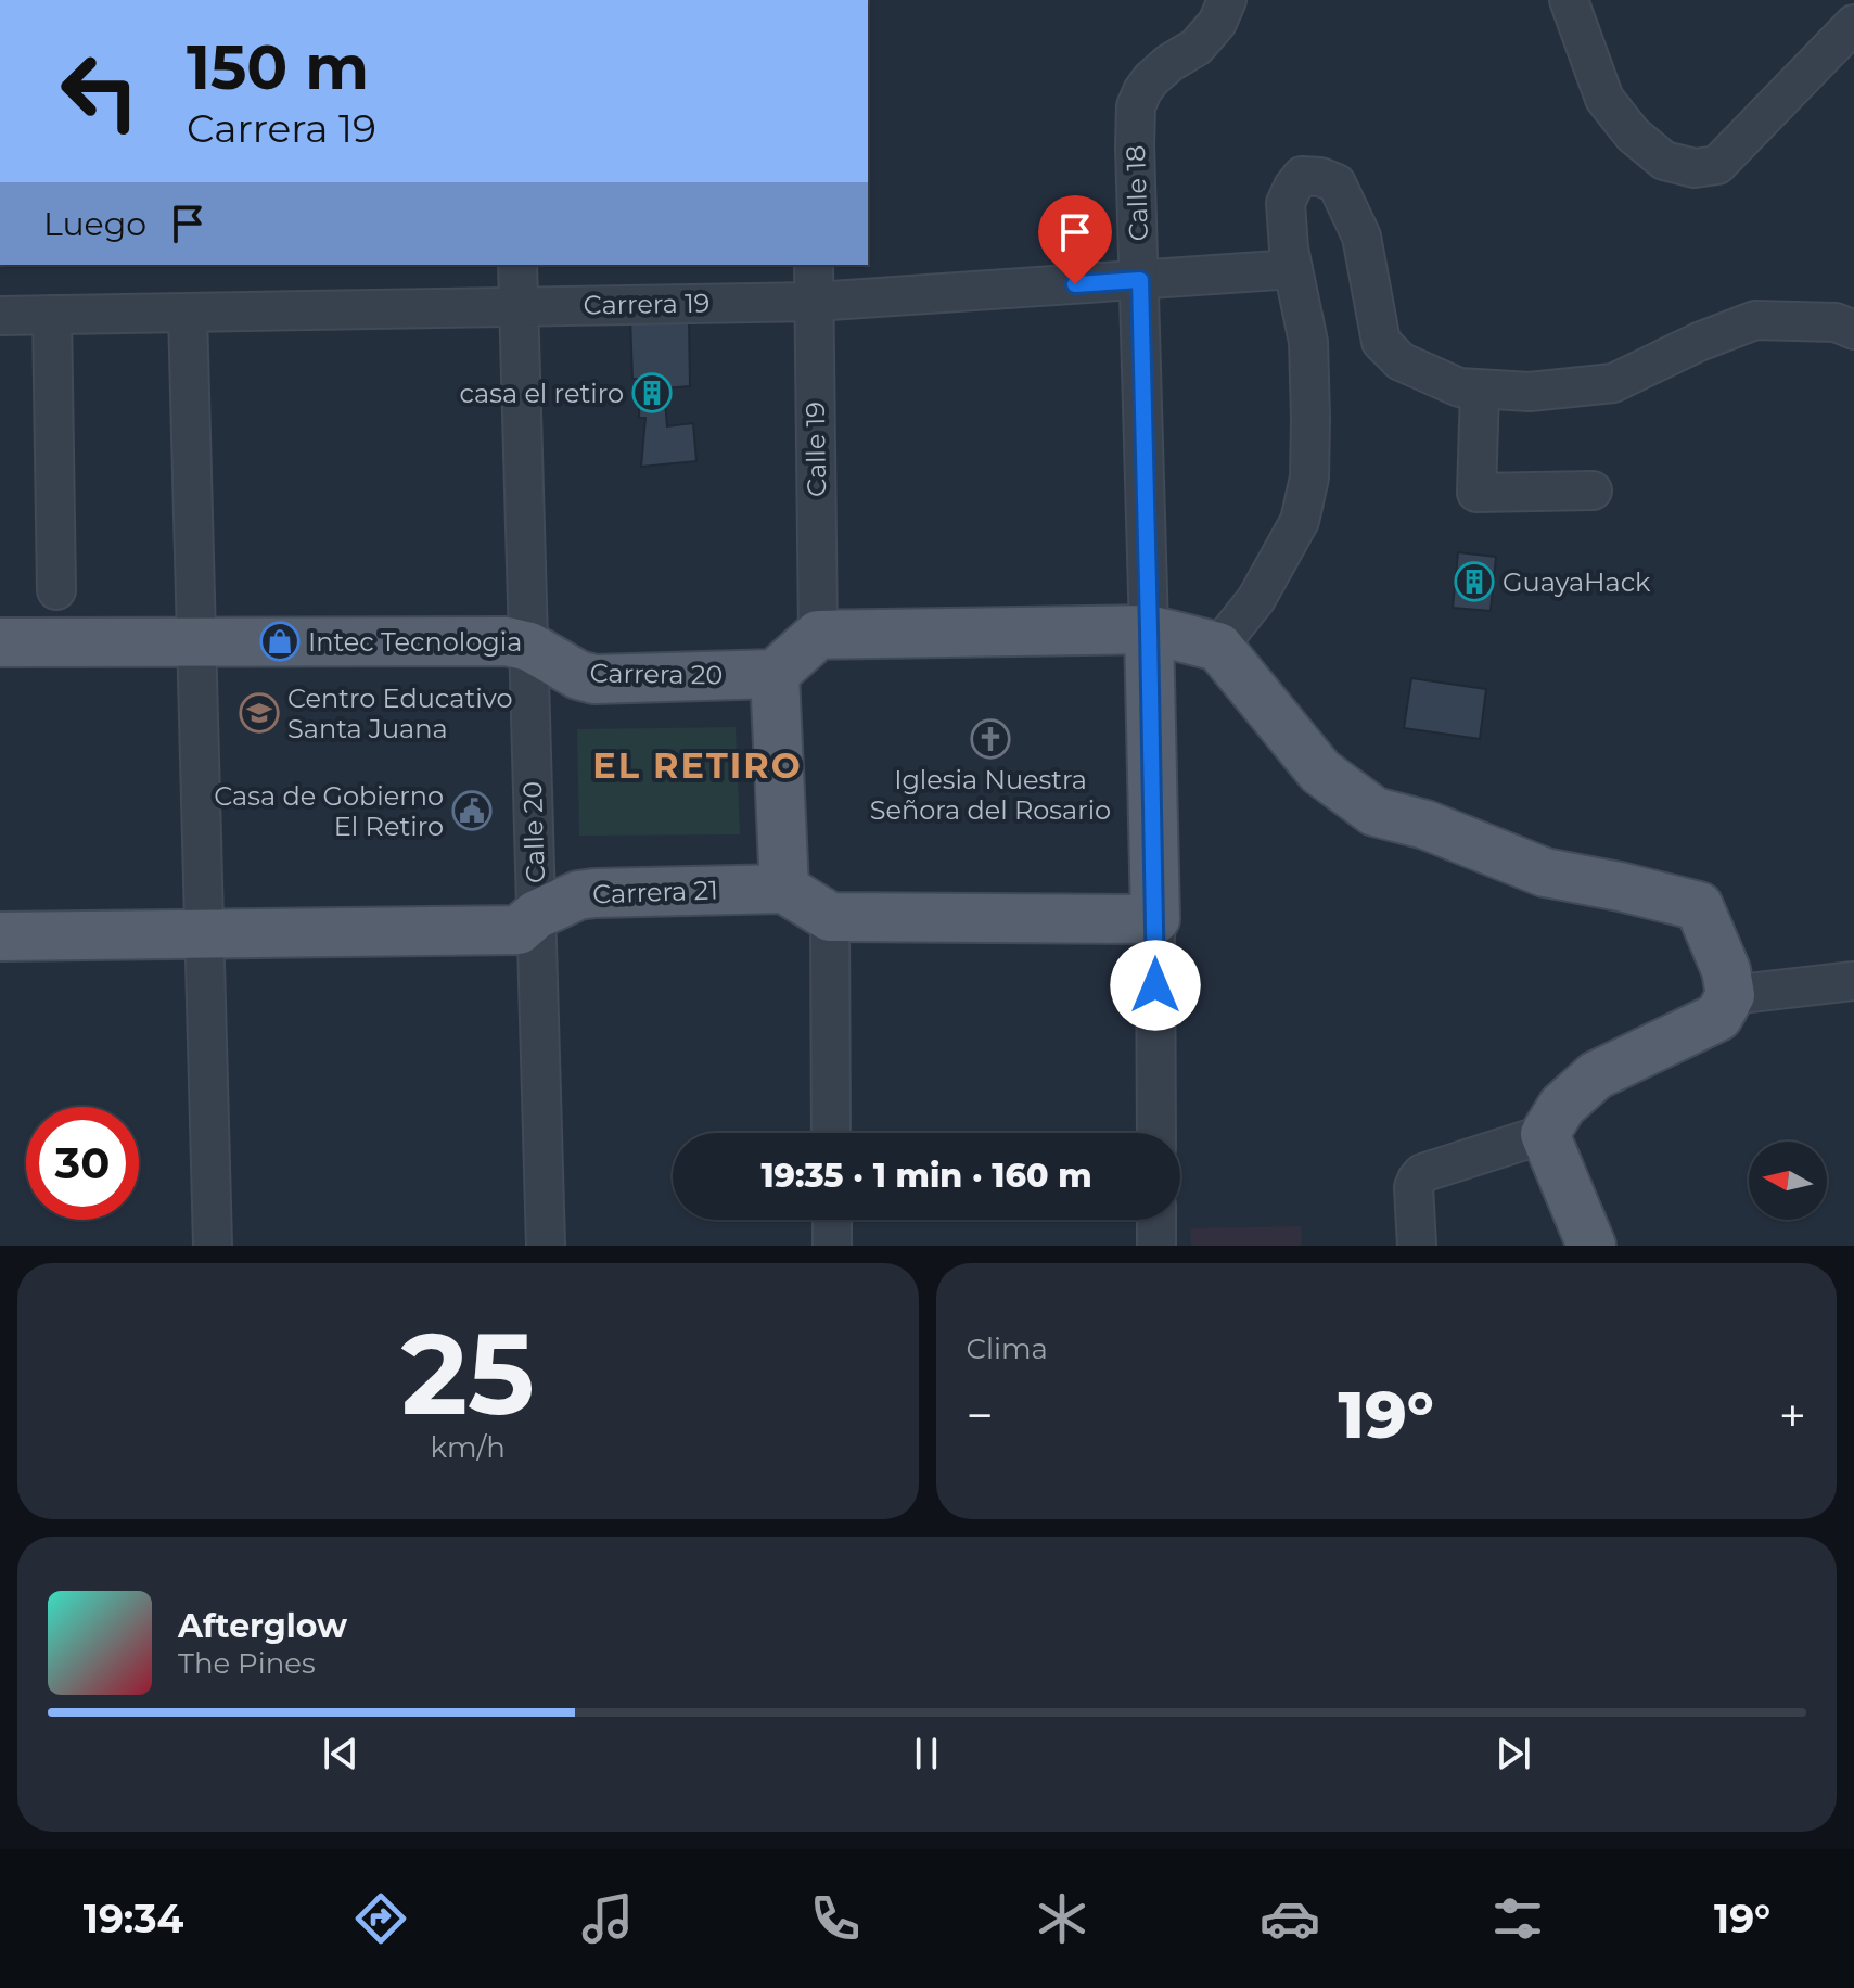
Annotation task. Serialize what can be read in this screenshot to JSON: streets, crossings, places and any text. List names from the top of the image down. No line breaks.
{"streets":{"main road":["Calle 18","Carrera 20","Carrera 21"],"street":["Carrera 19","Calle 19","Calle 20"]},"crossings":[["Calle 18","Carrera 19"],["Carrera 19","Calle 19"],["Carrera 19","Calle 20"],["Carrera 20","Calle 20"],["Calle 20","Carrera 21"]],"districts":["EL RETIRO"],"places":{"building":["casa el retiro","GuayaHack"],"shop":["Intec Tecnologia"],"school or university":["Centro Educativo Santa Juana"],"church":["Iglesia Nuestra Señora del Rosario"],"public building":["Casa de Gobierno El Retiro"]},"north":"left","page":{"turn":["150 m","Carrera 19"],"then":"Luego","limit":"30","trip":"19:35 · 1 min · 160 m","tile":[["25","km/h"],"Clima"],"heat":["−","19°","+"],"song":["Afterglow","The Pines"],"tabs":["19:34","19°"]}}
